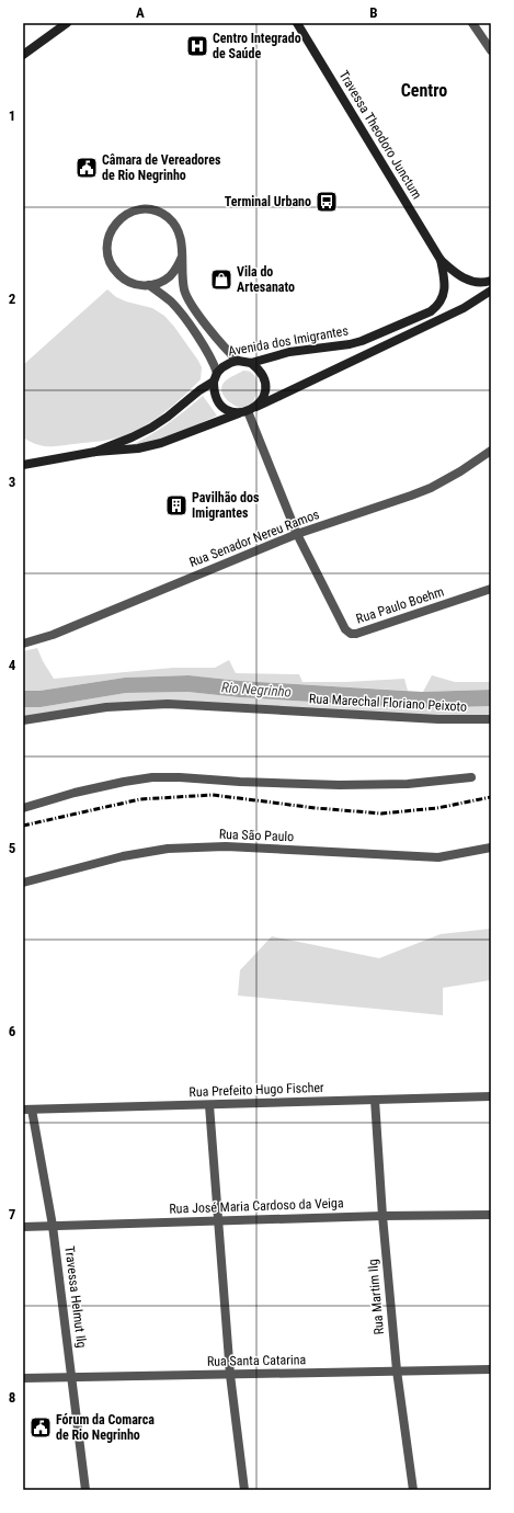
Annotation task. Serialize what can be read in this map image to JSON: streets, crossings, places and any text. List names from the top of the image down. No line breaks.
{"streets":{"main road":["Travessa Theodoro Junctum","Avenida dos Imigrantes"],"street":["Rua Senador Nereu Ramos","Rua Paulo Boehm","Rua Marechal Floriano Peixoto","Rua São Paulo","Rua Prefeito Hugo Fischer","Rua José Maria Cardoso da Veiga","Travessa Helmut Ilg","Rua Martim Ilg","Rua Santa Catarina"]},"crossings":[["Travessa Theodoro Junctum","Avenida dos Imigrantes"],["Rua Senador Nereu Ramos","Rua Paulo Boehm"],["Rua Prefeito Hugo Fischer","Travessa Helmut Ilg"],["Rua Prefeito Hugo Fischer","Rua Martim Ilg"],["Rua José Maria Cardoso da Veiga","Travessa Helmut Ilg"],["Rua José Maria Cardoso da Veiga","Rua Martim Ilg"],["Travessa Helmut Ilg","Rua Santa Catarina"],["Rua Martim Ilg","Rua Santa Catarina"]],"districts":["Centro"],"water":["Rio Negrinho"],"places":{"hospital":["Centro Integrado de Saúde"],"public building":["Câmara de Vereadores de Rio Negrinho","Fórum da Comarca de Rio Negrinho"],"bus stop":["Terminal Urbano"],"shop":["Vila do Artesanato"],"building":["Pavilhão dos Imigrantes"]},"grid":{"columns":["A","B"],"rows":["1","2","3","4","5","6","7","8"]}}
